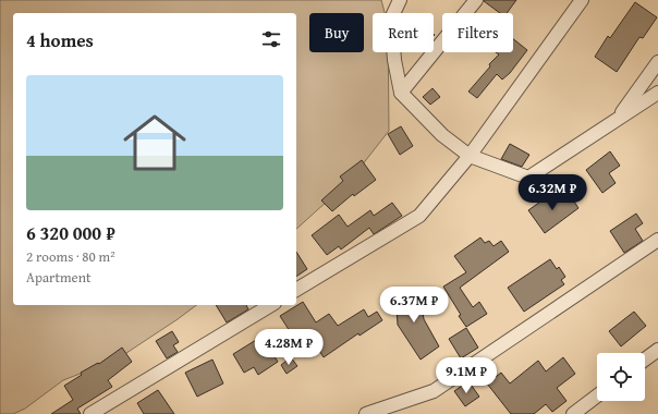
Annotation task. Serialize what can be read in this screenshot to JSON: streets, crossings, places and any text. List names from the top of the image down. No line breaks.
{"page":{"chip":["Buy","Rent","Filters"],"heading":"4 homes","list":[{"name":"6 320 000 ₽","note":"2 rooms · 80 m² · Apartment"}],"price":["6.32M ₽","6.37M ₽","4.28M ₽","9.1M ₽"]}}
